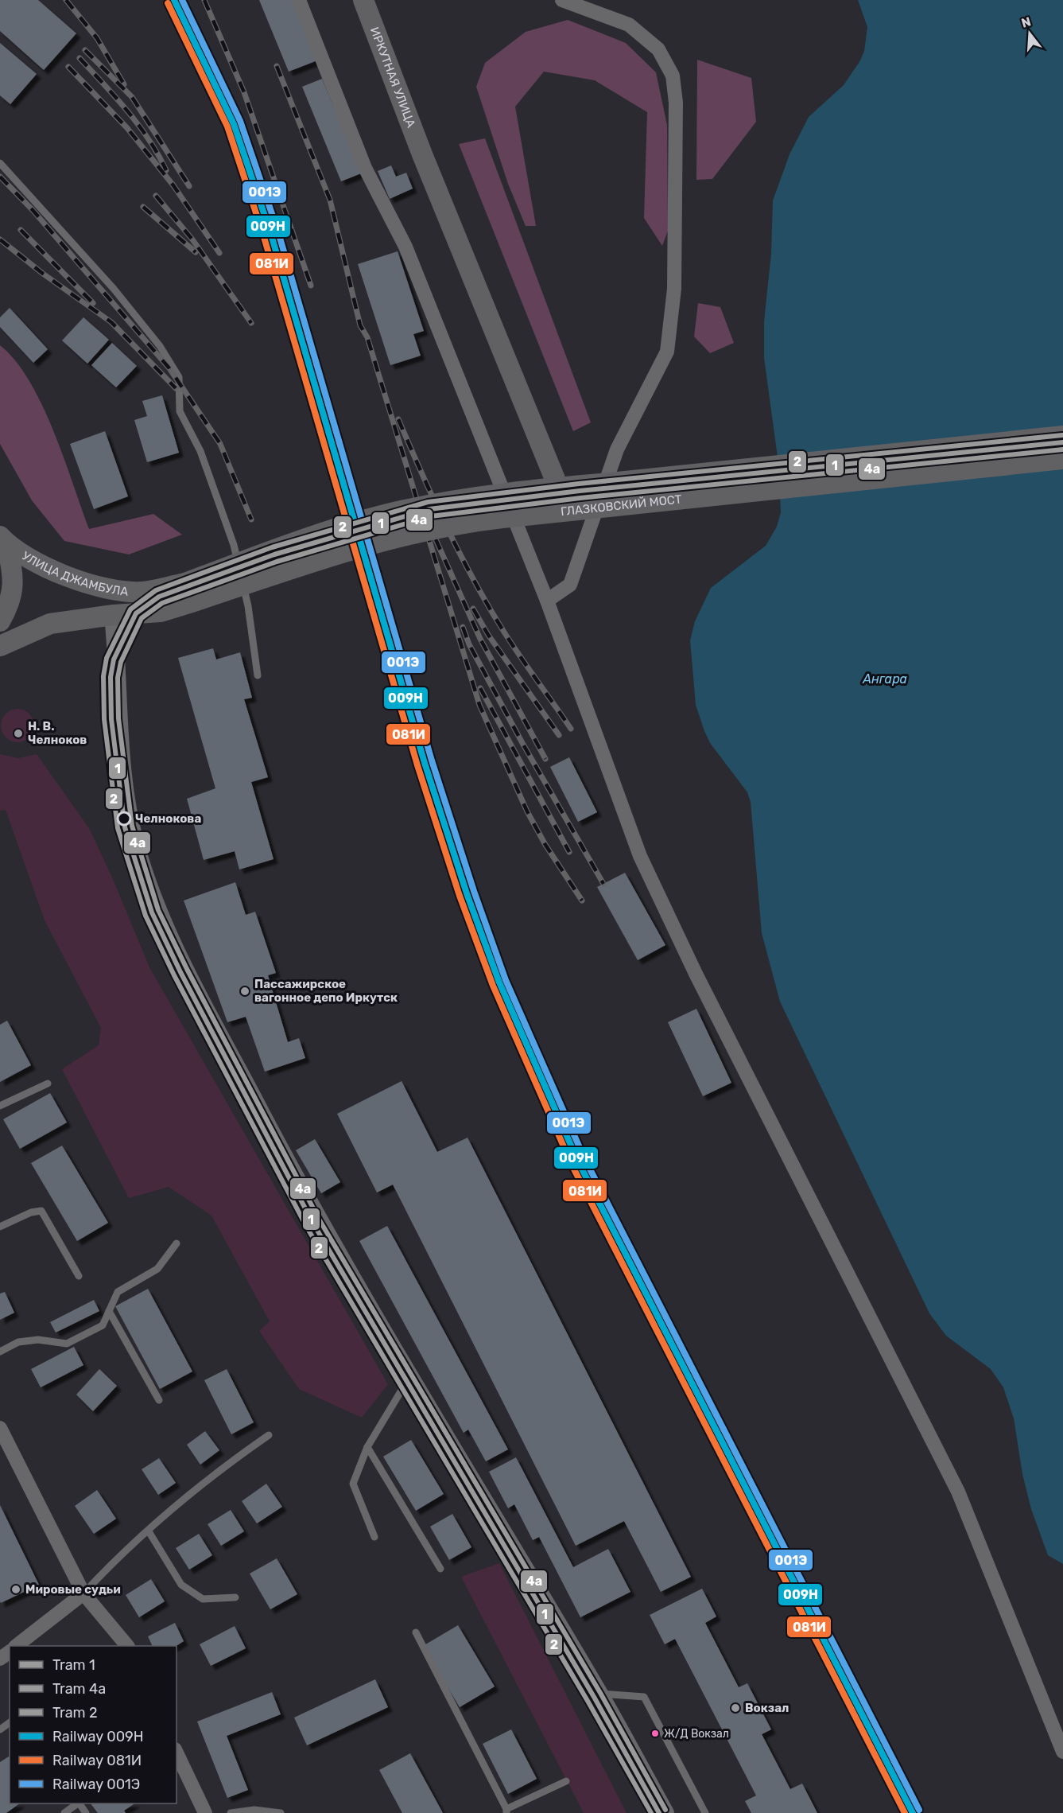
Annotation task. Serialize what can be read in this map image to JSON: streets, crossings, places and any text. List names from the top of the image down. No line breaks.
{"streets":{"main road":["ИРКУТНАЯ УЛИЦА","ГЛАЗКОВСКИЙ МОСТ","УЛИЦА ДЖАМБУЛА"]},"crossings":[["ИРКУТНАЯ УЛИЦА","ГЛАЗКОВСКИЙ МОСТ"],["ГЛАЗКОВСКИЙ МОСТ","УЛИЦА ДЖАМБУЛА"]],"water":["Ангара"],"places":["Н. В. Челноков","Челнокова","Пассажирское вагонное депо Иркутск","Мировые судьи","Вокзал","Ж/Д Вокзал"],"lines":["rail line 009Н","rail line 001Э","rail line 081И","tram line 2","tram line 1","tram line 4a"],"legend":["Tram 1","Tram 4a","Tram 2","Railway 009Н","Railway 081И","Railway 001Э"],"north":"top"}
